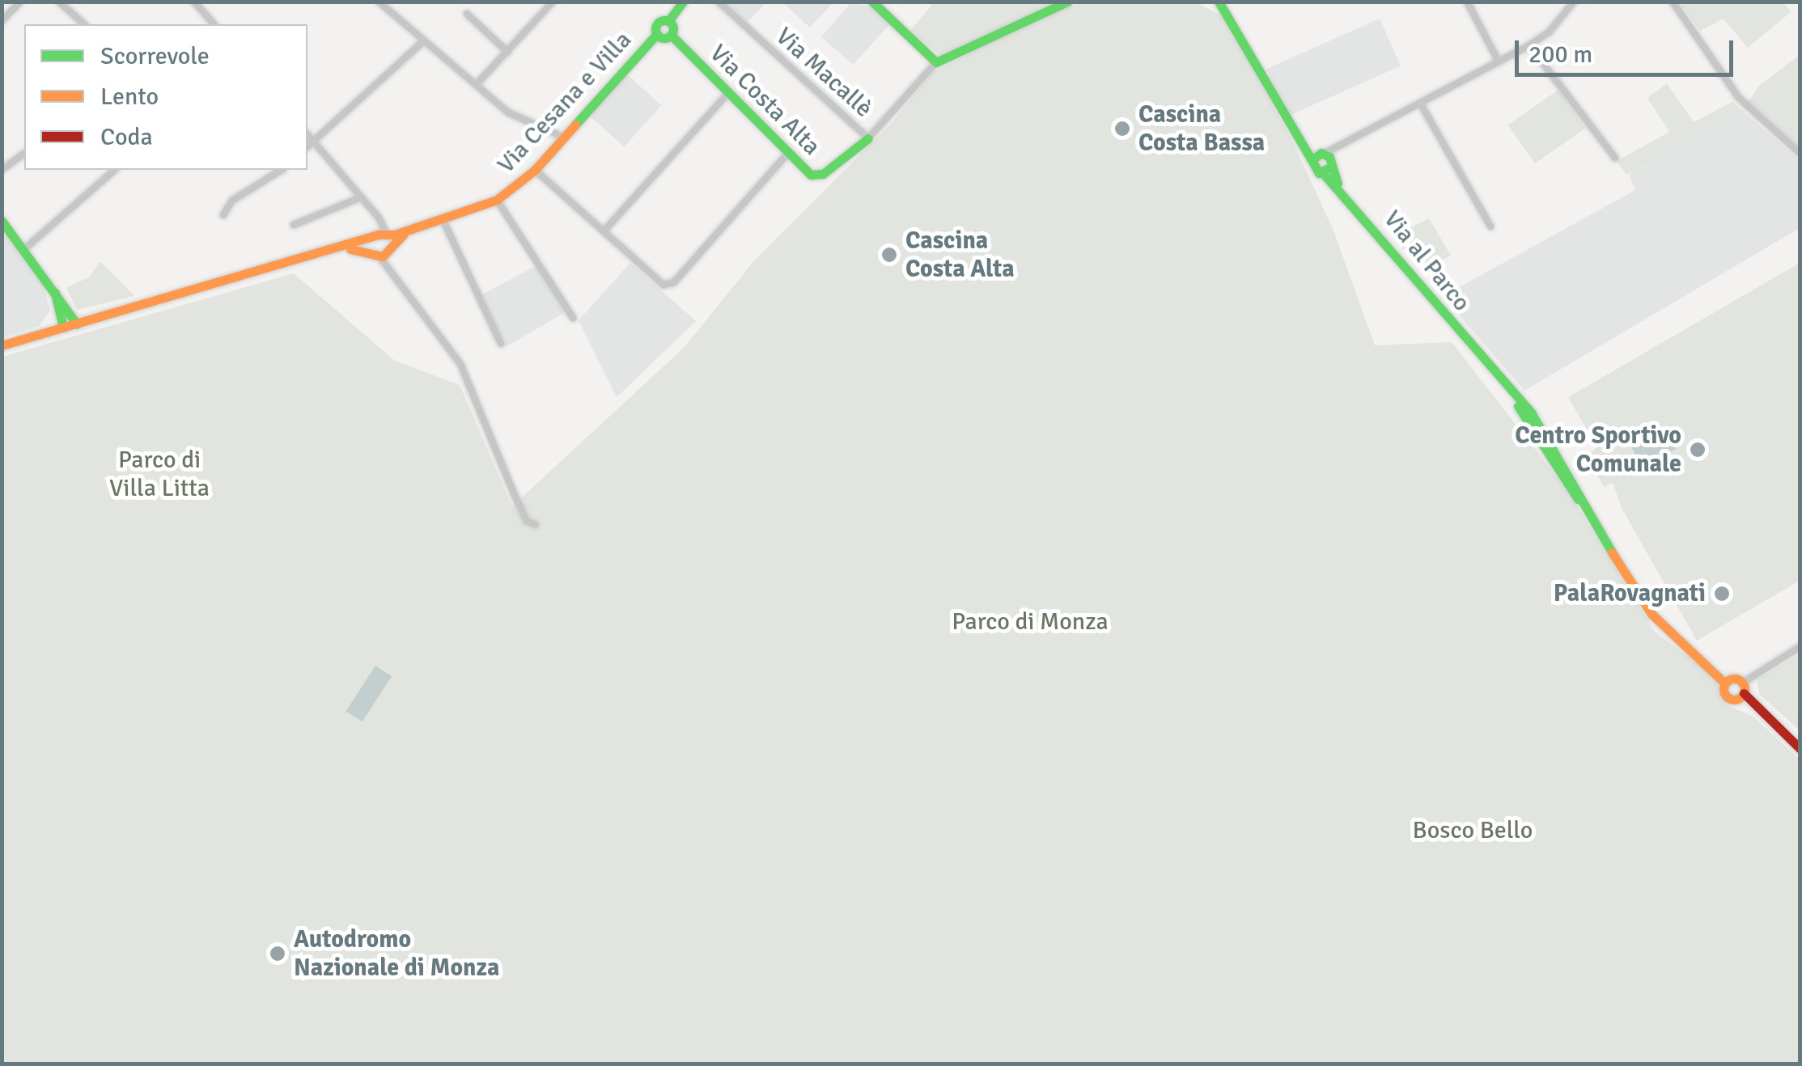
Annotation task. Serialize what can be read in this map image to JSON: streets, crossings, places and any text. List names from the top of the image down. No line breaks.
{"streets":{"street":["Via Macallè","Via Costa Alta","Via Cesana e Villa","Via al Parco"]},"crossings":[["Via Macallè","Via Costa Alta"]],"parks":["Parco di Villa Litta","Parco di Monza","Bosco Bello"],"places":["Cascina Costa Bassa","Cascina Costa Alta","Centro Sportivo Comunale","PalaRovagnati","Autodromo Nazionale di Monza"],"legend":["Scorrevole","Lento","Coda"],"scale_bar":"200 m"}
